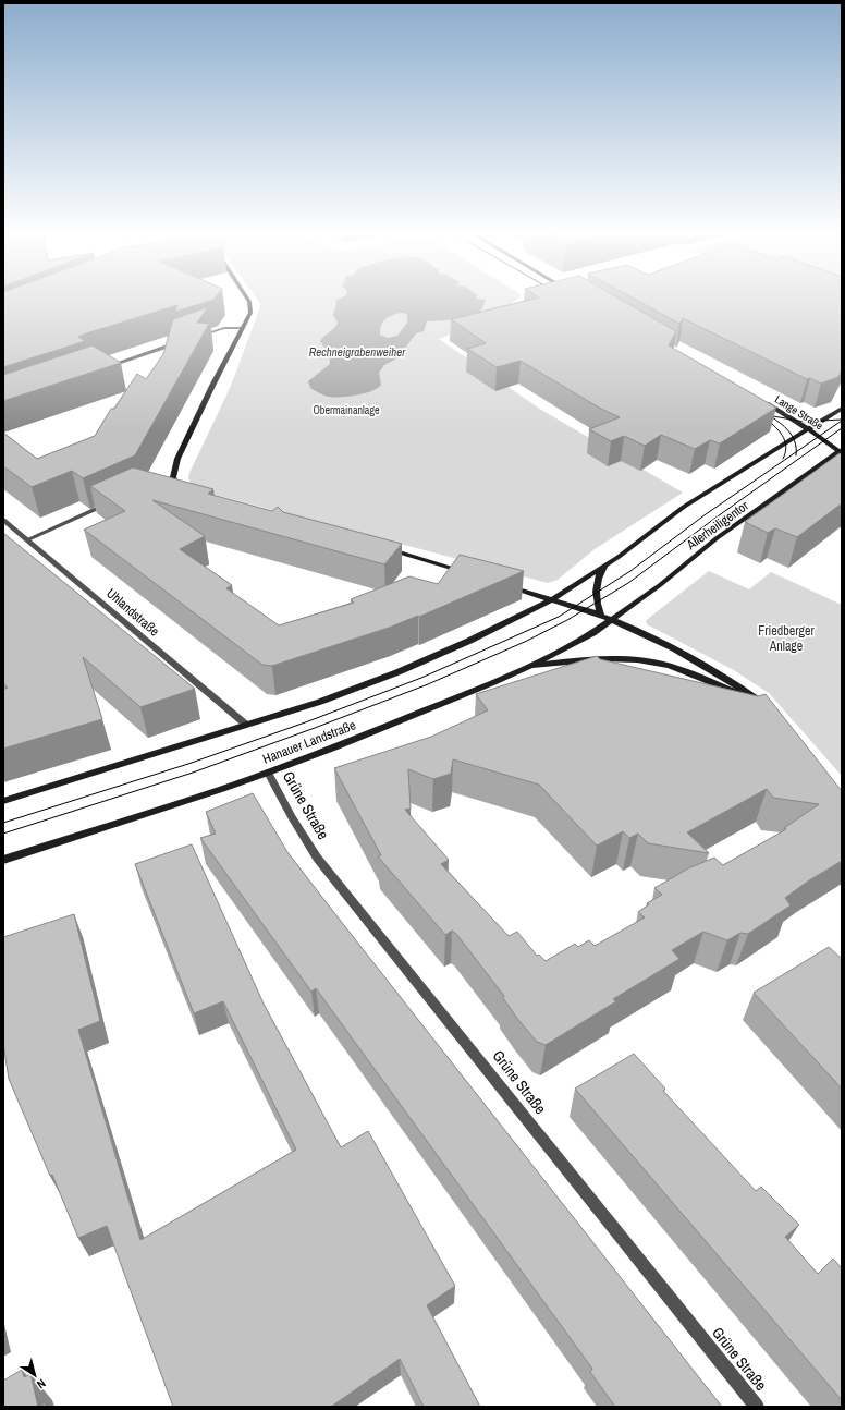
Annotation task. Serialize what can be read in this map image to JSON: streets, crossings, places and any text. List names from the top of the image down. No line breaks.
{"streets":{"main road":["Lange Straße","Allerheiligentor","Hanauer Landstraße"],"street":["Uhlandstraße","Grüne Straße"]},"crossings":[["Lange Straße","Allerheiligentor"],["Allerheiligentor","Hanauer Landstraße"],["Hanauer Landstraße","Grüne Straße"]],"water":["Rechneigrabenweiher"],"parks":["Obermainanlage","Friedberger Anlage"],"north":"bottom right"}
